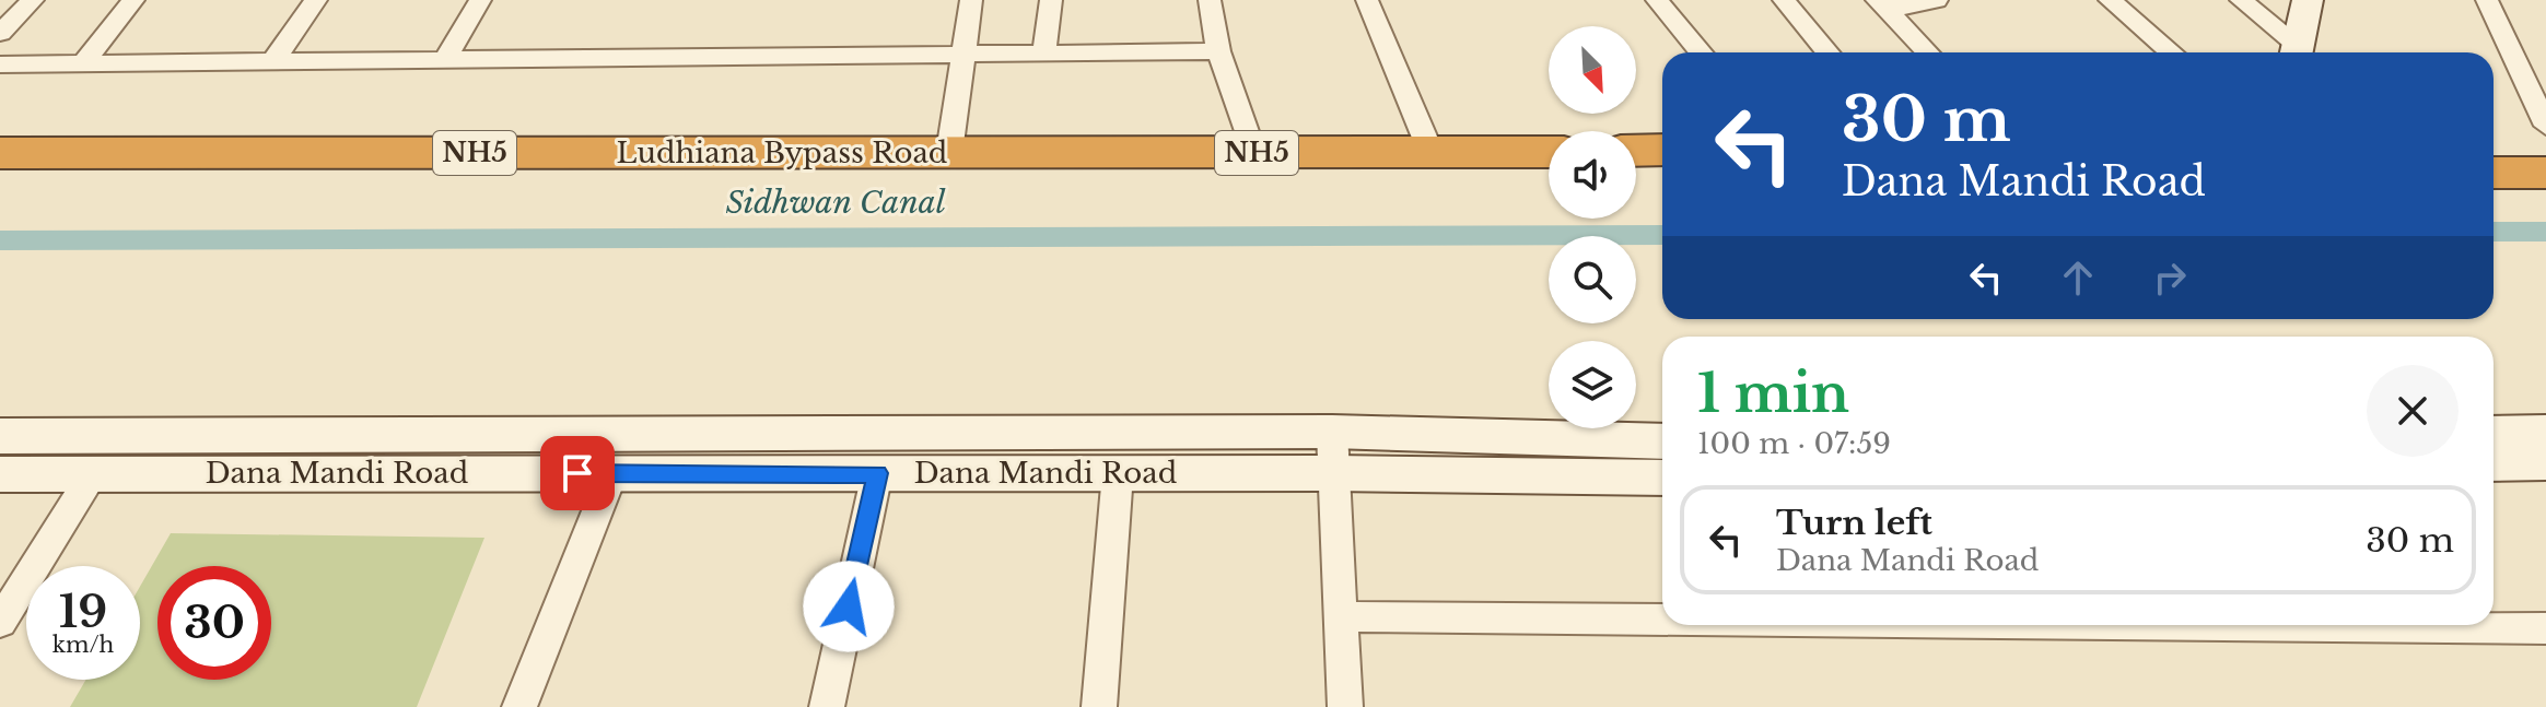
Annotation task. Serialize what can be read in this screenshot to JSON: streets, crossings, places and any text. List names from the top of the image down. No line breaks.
{"streets":{"highway":["NH5","Ludhiana Bypass Road"],"street":["Dana Mandi Road"]},"water":["Sidhwan Canal"],"north":"bottom right","page":{"turn":["30 m","Dana Mandi Road"],"heading":["1 min","100 m · 07:59"],"list":[{"name":"Turn left","note":"Dana Mandi Road","value":"30 m"}],"speed":"19 km/h","limit":"30"}}
